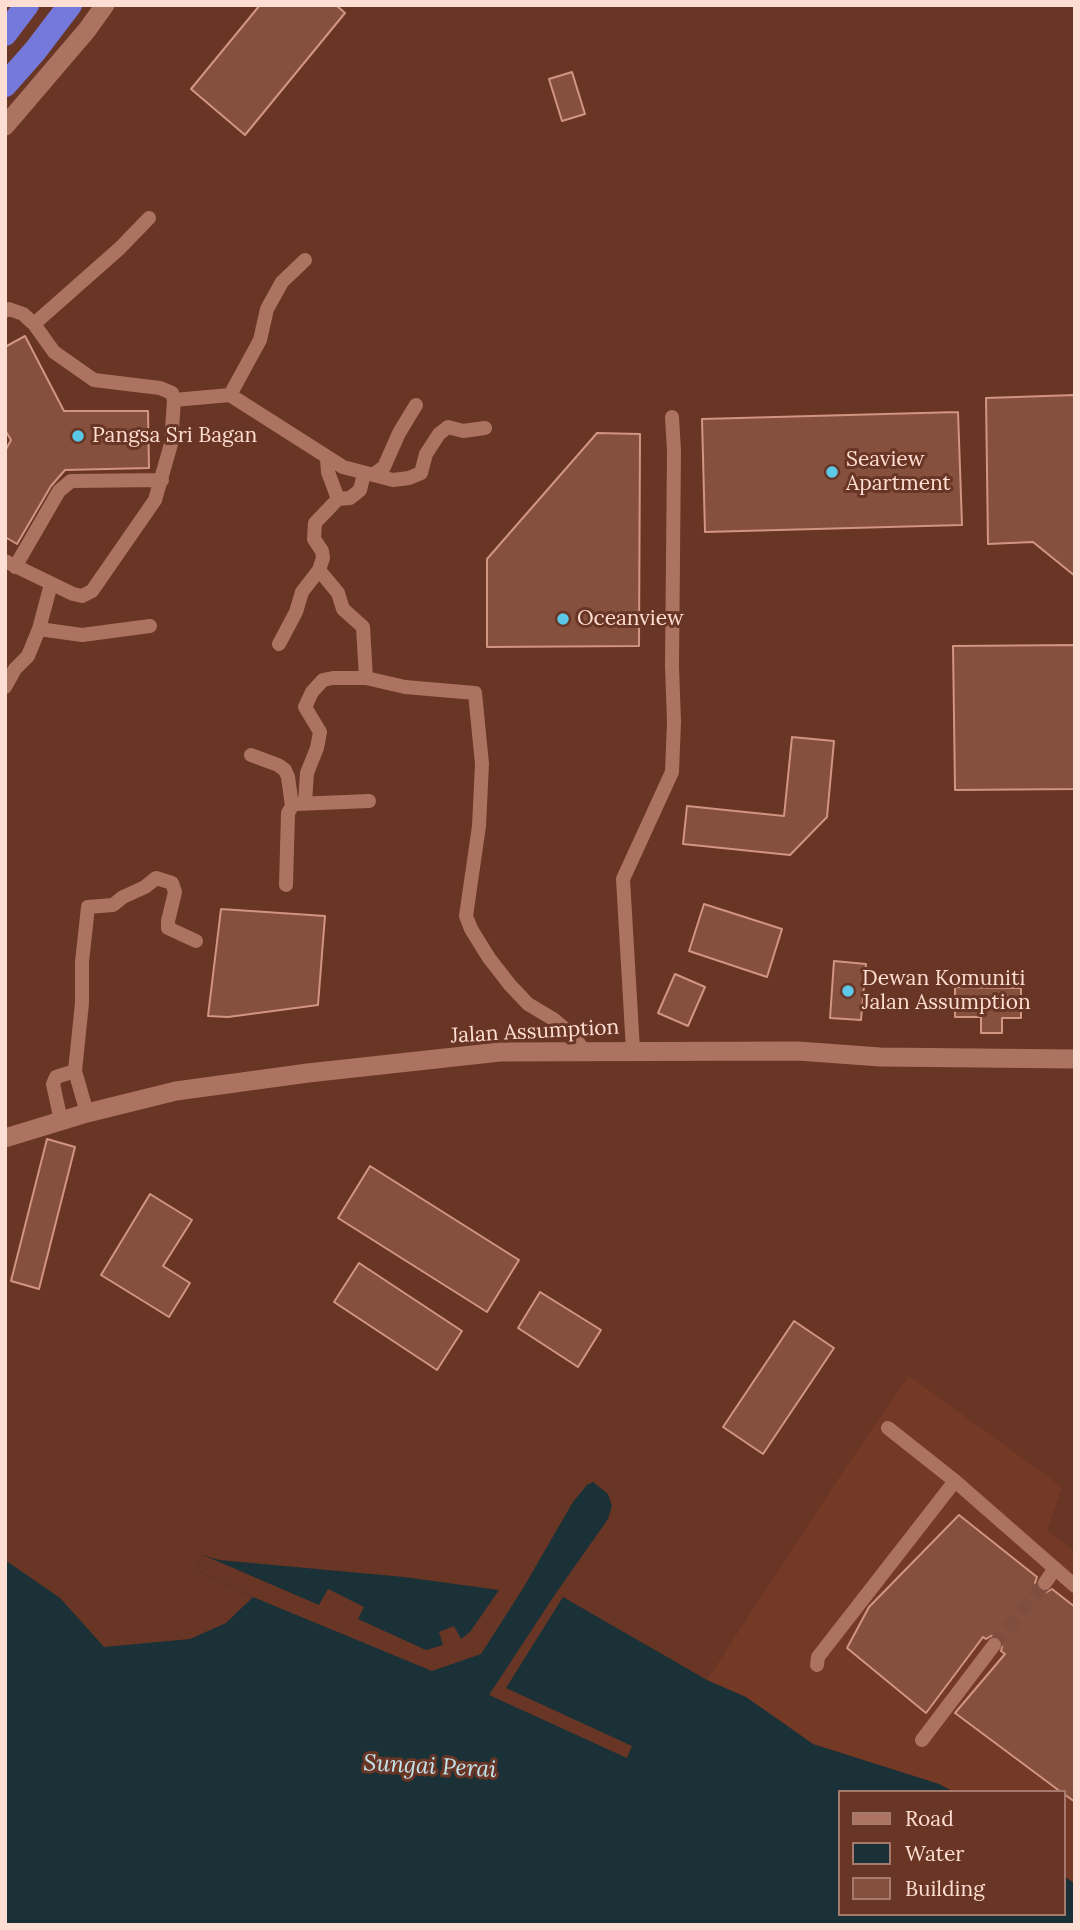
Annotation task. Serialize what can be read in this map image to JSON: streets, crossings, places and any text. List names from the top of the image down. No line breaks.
{"streets":{"street":["Jalan Assumption"]},"water":["Sungai Perai"],"places":["Pangsa Sri Bagan","Seaview Apartment","Oceanview","Dewan Komuniti Jalan Assumption"],"legend":["Road","Water","Building"]}
